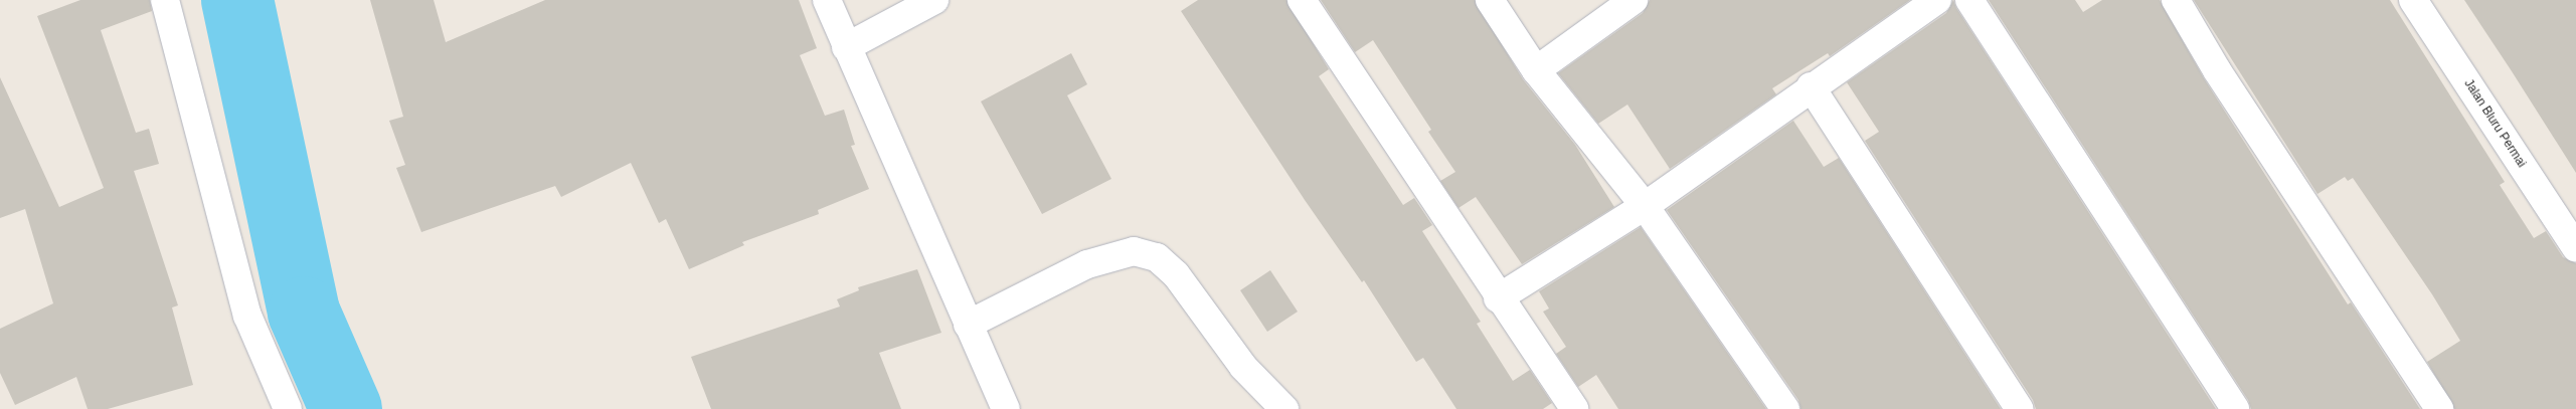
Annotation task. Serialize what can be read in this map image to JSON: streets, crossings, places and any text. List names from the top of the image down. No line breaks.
{"streets":{"street":["Jalan Bluru Permai"]}}
